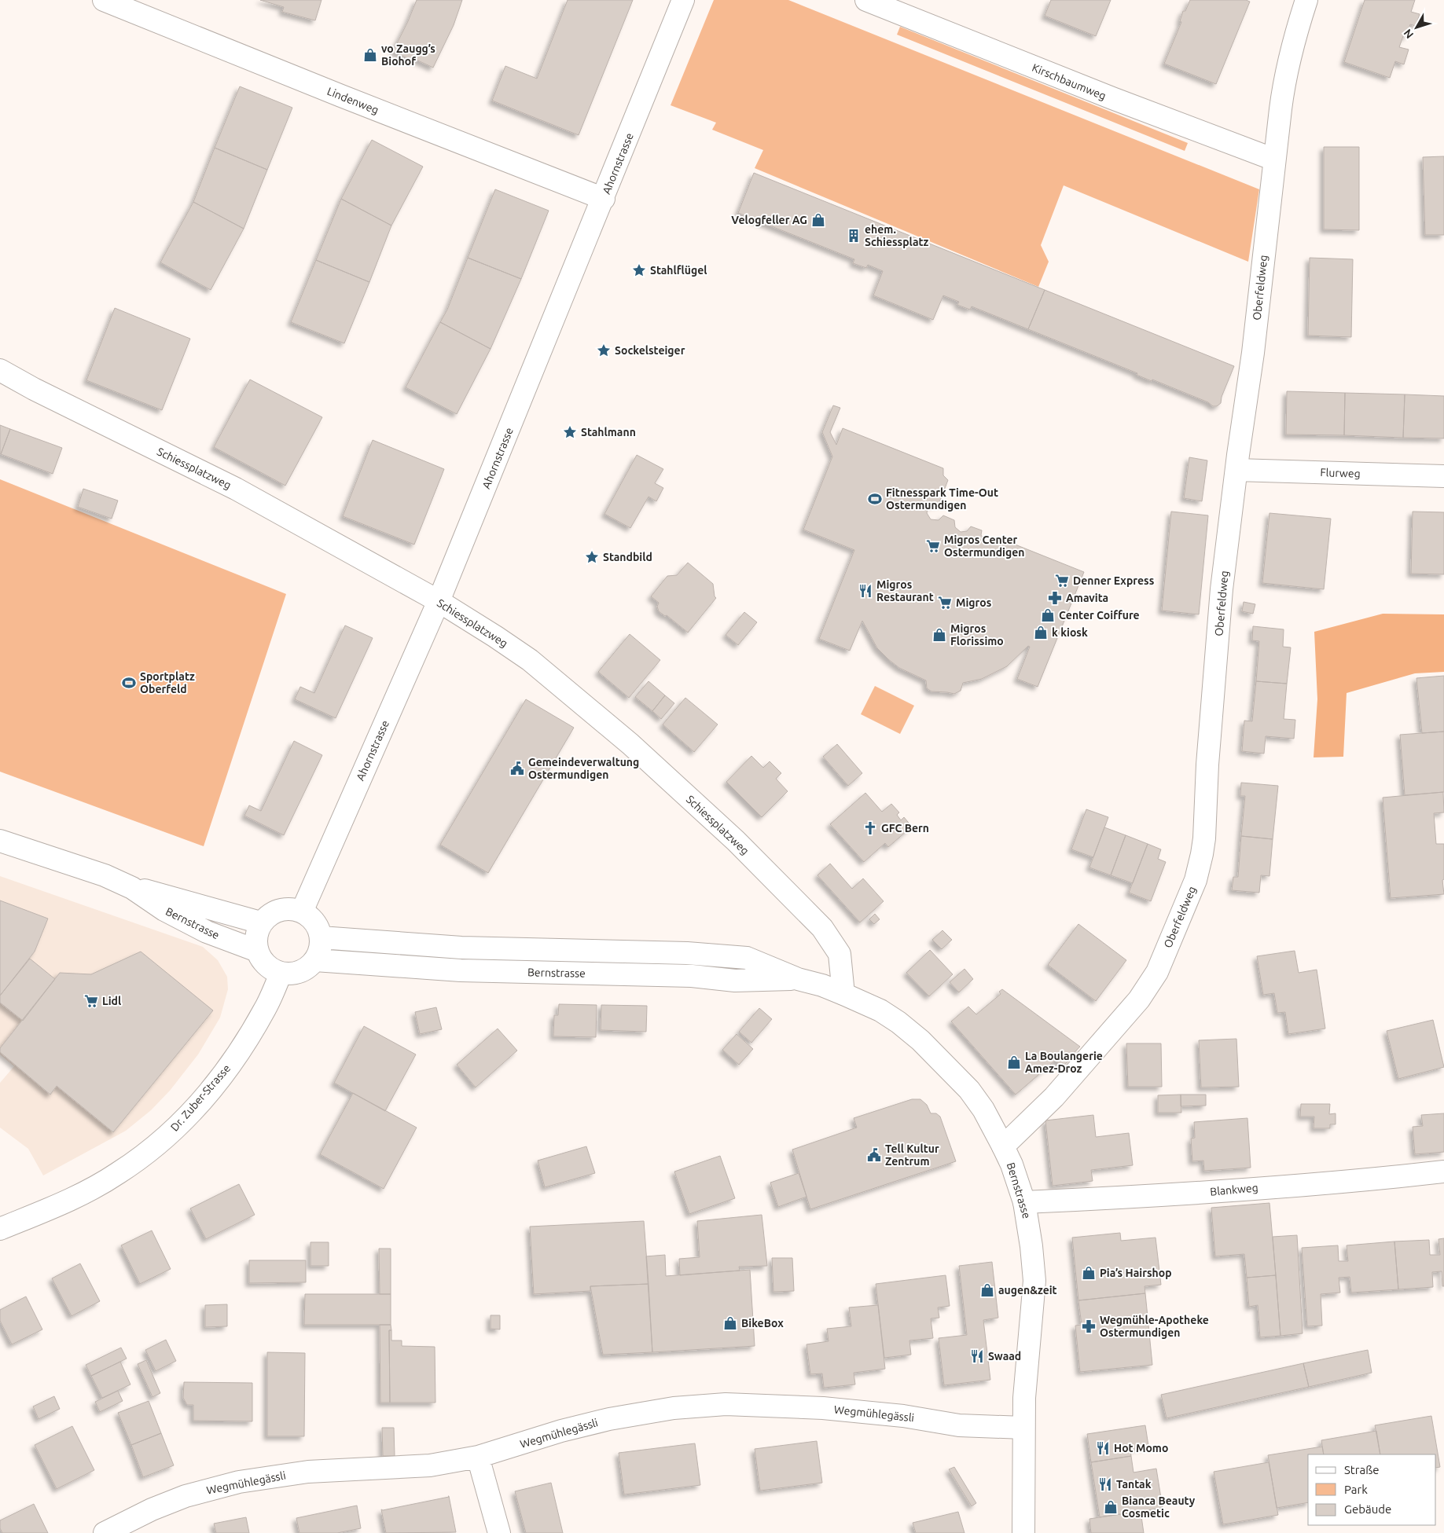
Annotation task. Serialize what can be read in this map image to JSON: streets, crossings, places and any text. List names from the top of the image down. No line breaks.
{"streets":{"street":["Kirschbaumweg","Lindenweg","Ahornstrasse","Oberfeldweg","Schiessplatzweg","Flurweg","Bernstrasse","Dr. Zuber-Strasse","Blankweg","Wegmühlegässli"]},"crossings":[["Kirschbaumweg","Oberfeldweg"],["Lindenweg","Ahornstrasse"],["Ahornstrasse","Schiessplatzweg"],["Ahornstrasse","Bernstrasse"],["Ahornstrasse","Dr. Zuber-Strasse"],["Oberfeldweg","Flurweg"],["Oberfeldweg","Bernstrasse"],["Schiessplatzweg","Bernstrasse"],["Bernstrasse","Dr. Zuber-Strasse"],["Bernstrasse","Blankweg"],["Bernstrasse","Wegmühlegässli"]],"places":{"shop":["vo Zaugg’s Biohof","Velogfeller AG","Center Coiffure","k kiosk","Migros Florissimo","La Boulangerie Amez-Droz","Pia’s Hairshop","augen&zeit","BikeBox","Bianca Beauty Cosmetic"],"building":["ehem. Schiessplatz"],"place":["Stahlflügel","Sockelsteiger","Stahlmann","Standbild"],"sports":["Fitnesspark Time-Out Ostermundigen","Sportplatz Oberfeld"],"supermarket":["Migros Center Ostermundigen","Denner Express","Migros","Lidl"],"restaurant":["Migros Restaurant","Swaad","Hot Momo","Tantak"],"pharmacy":["Amavita","Wegmühle-Apotheke Ostermundigen"],"public building":["Gemeindeverwaltung Ostermundigen","Tell Kultur Zentrum"],"church":["GFC Bern"]},"legend":["Straße","Park","Gebäude"],"north":"bottom left"}
